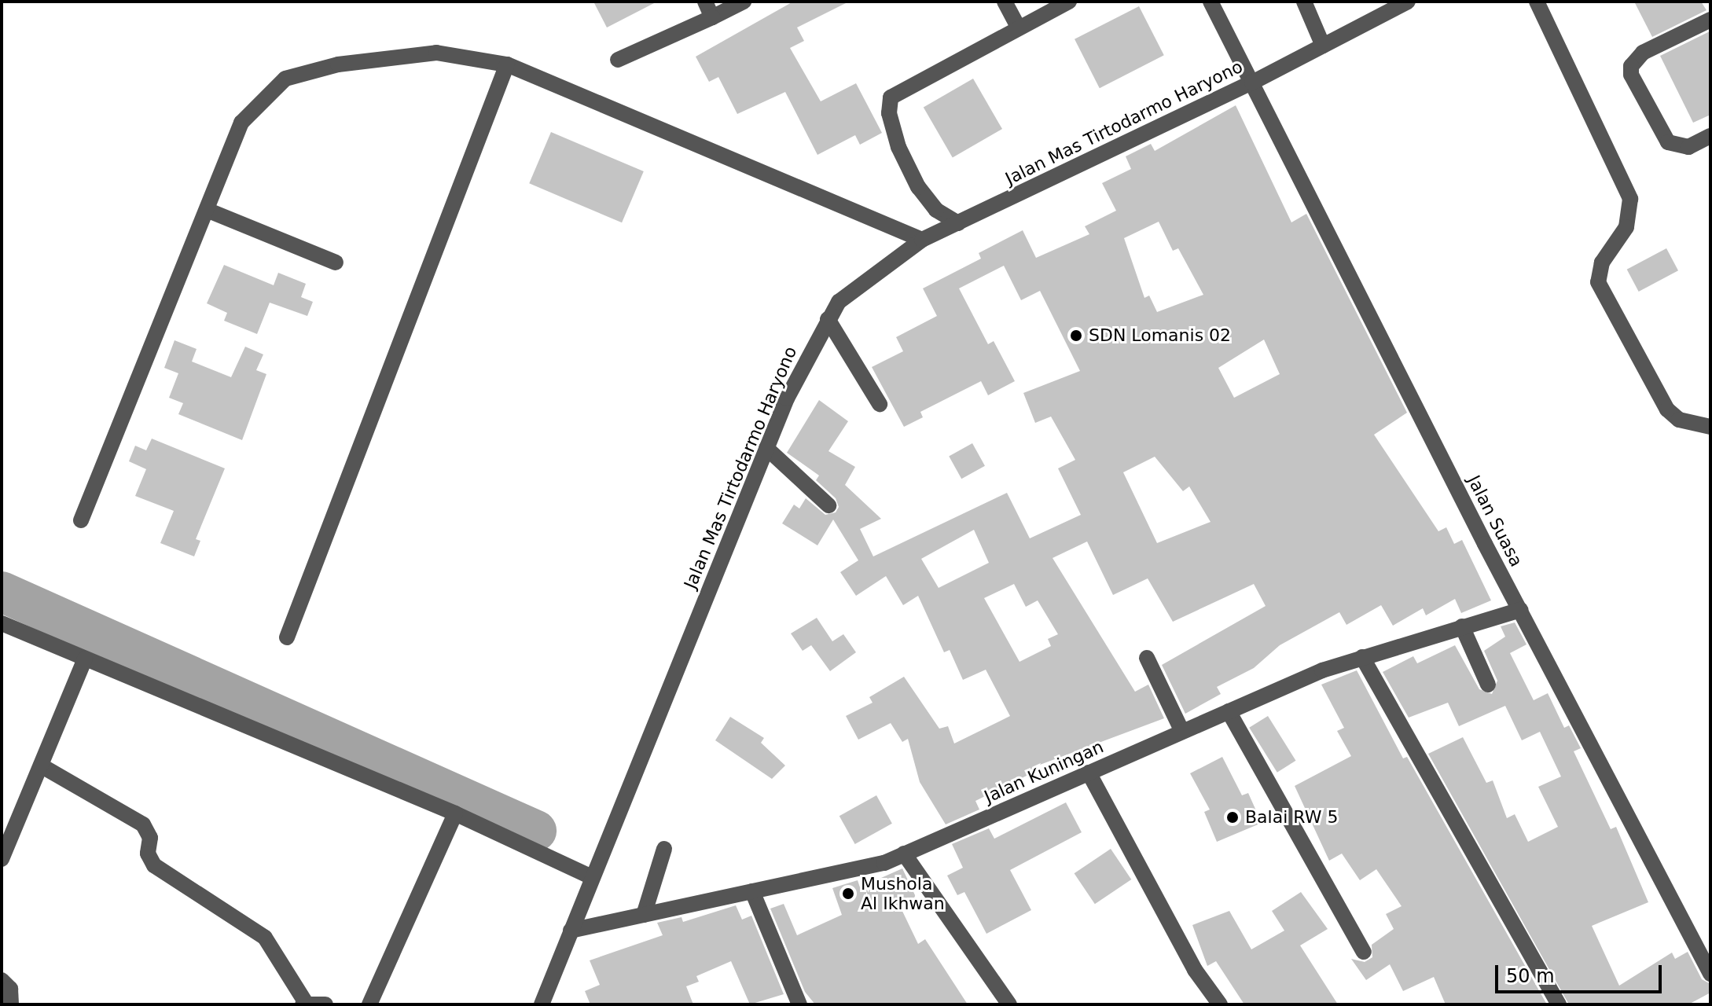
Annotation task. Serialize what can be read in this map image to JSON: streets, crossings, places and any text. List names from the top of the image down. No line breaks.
{"streets":{"street":["Jalan Mas Tirtodarmo Haryono","Jalan Suasa","Jalan Kuningan"]},"crossings":[["Jalan Mas Tirtodarmo Haryono","Jalan Suasa"],["Jalan Mas Tirtodarmo Haryono","Jalan Kuningan"],["Jalan Suasa","Jalan Kuningan"]],"places":["SDN Lomanis 02","Balai RW 5","Mushola Al Ikhwan"],"scale_bar":"50 m"}
